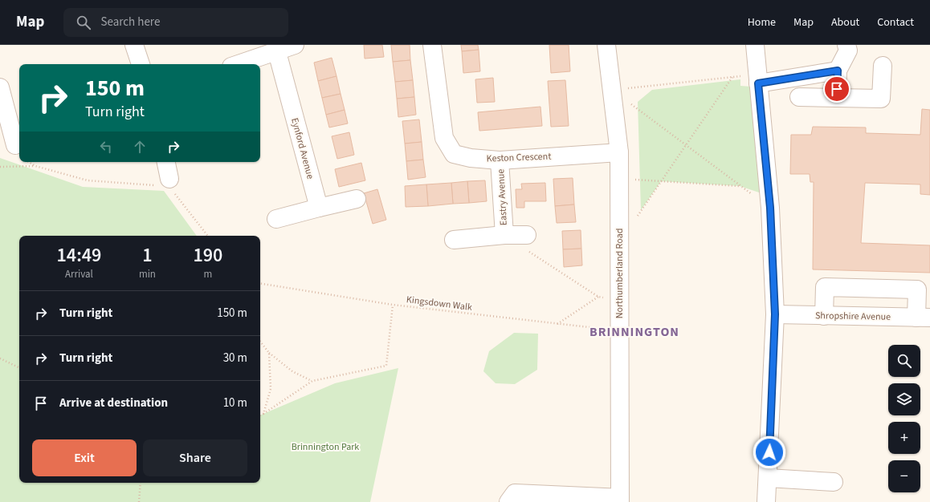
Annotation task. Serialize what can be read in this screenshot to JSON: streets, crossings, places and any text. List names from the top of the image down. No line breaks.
{"streets":{"street":["Eynford Avenue","Keston Crescent","Eastry Avenue","Northumberland Road","Shropshire Avenue"],"path":["Kingsdown Walk"]},"crossings":[["Keston Crescent","Eastry Avenue"],["Keston Crescent","Northumberland Road"],["Northumberland Road","Kingsdown Walk"]],"districts":["BRINNINGTON"],"parks":["Brinnington Park"],"page":{"header":"Map","search":"Search here","nav":["Home","Map","About","Contact"],"turn":["150 m","Turn right"],"eta":["14:49","Arrival","1","min","190","m"],"list":[{"name":"Turn right","value":"150 m"},{"name":"Turn right","value":"30 m"},{"name":"Arrive at destination","value":"10 m"}],"map_buttons":["+","−"],"buttons":["Exit","Share"]}}
